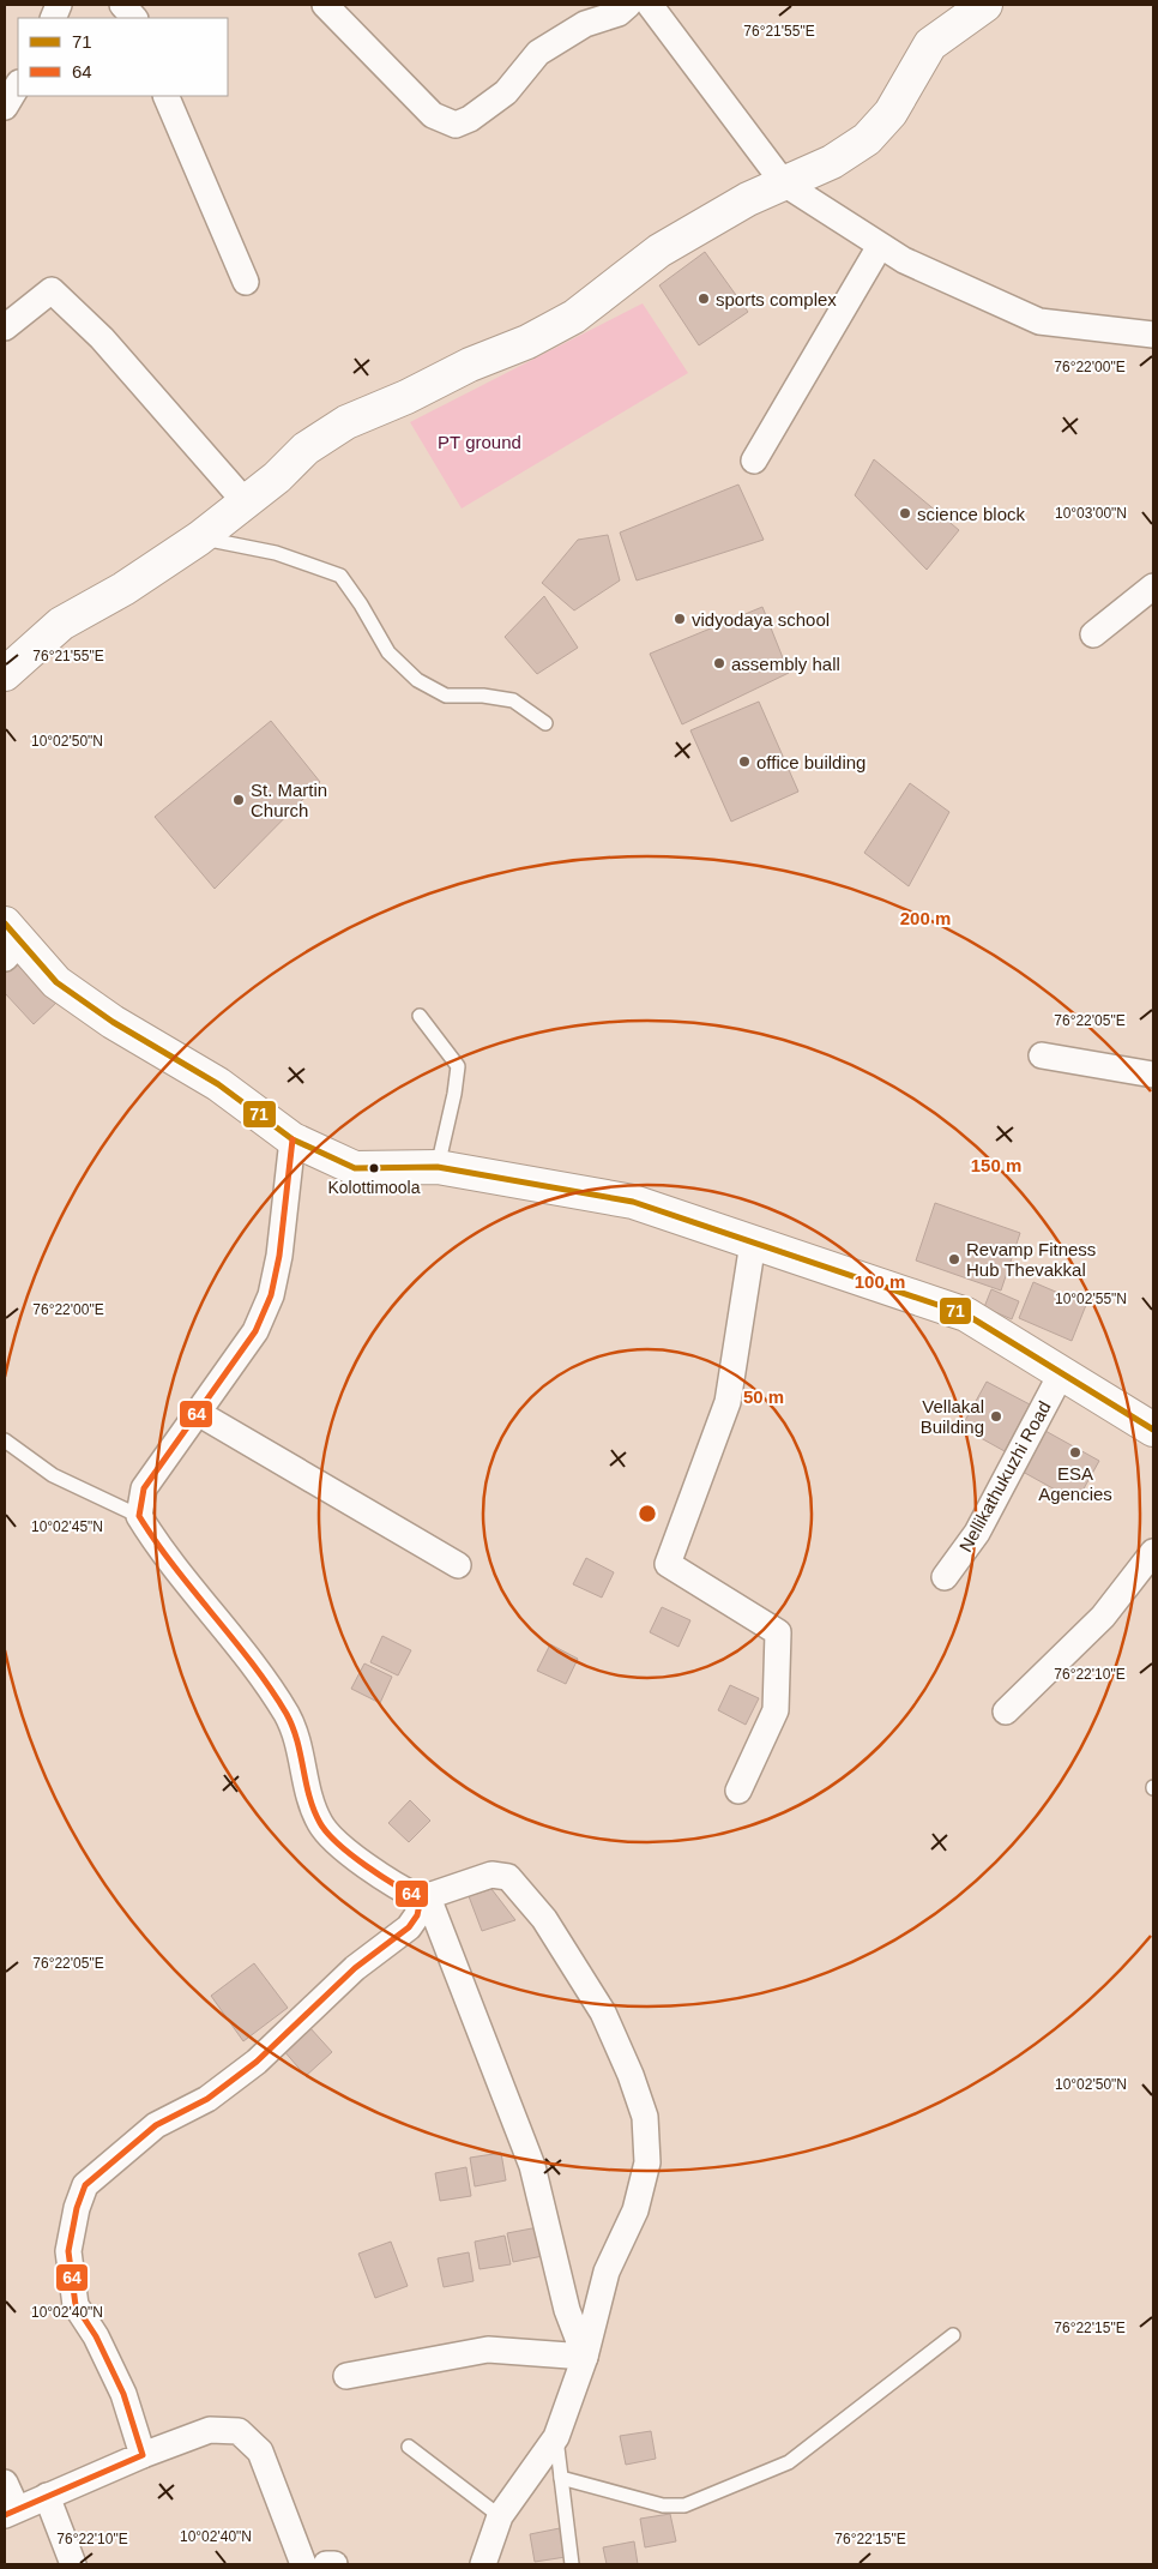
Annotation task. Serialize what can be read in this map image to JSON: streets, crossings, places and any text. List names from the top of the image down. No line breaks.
{"streets":{"street":["Nellikathukuzhi Road"]},"parks":["PT ground"],"places":["sports complex","science block","vidyodaya school","assembly hall","office building","St. Martin Church","Kolottimoola","Revamp Fitness Hub Thevakkal","Vellakal Building","ESA Agencies"],"lines":["transit line 71","transit line 64"],"legend":["71","64"],"coordinates":["76°21'55\"E","76°22'00\"E","10°03'00\"N","10°02'50\"N","76°22'05\"E","10°02'55\"N","10°02'45\"N","76°22'10\"E","10°02'40\"N","76°22'15\"E"],"rings":["200 m","150 m","100 m","50 m"]}
